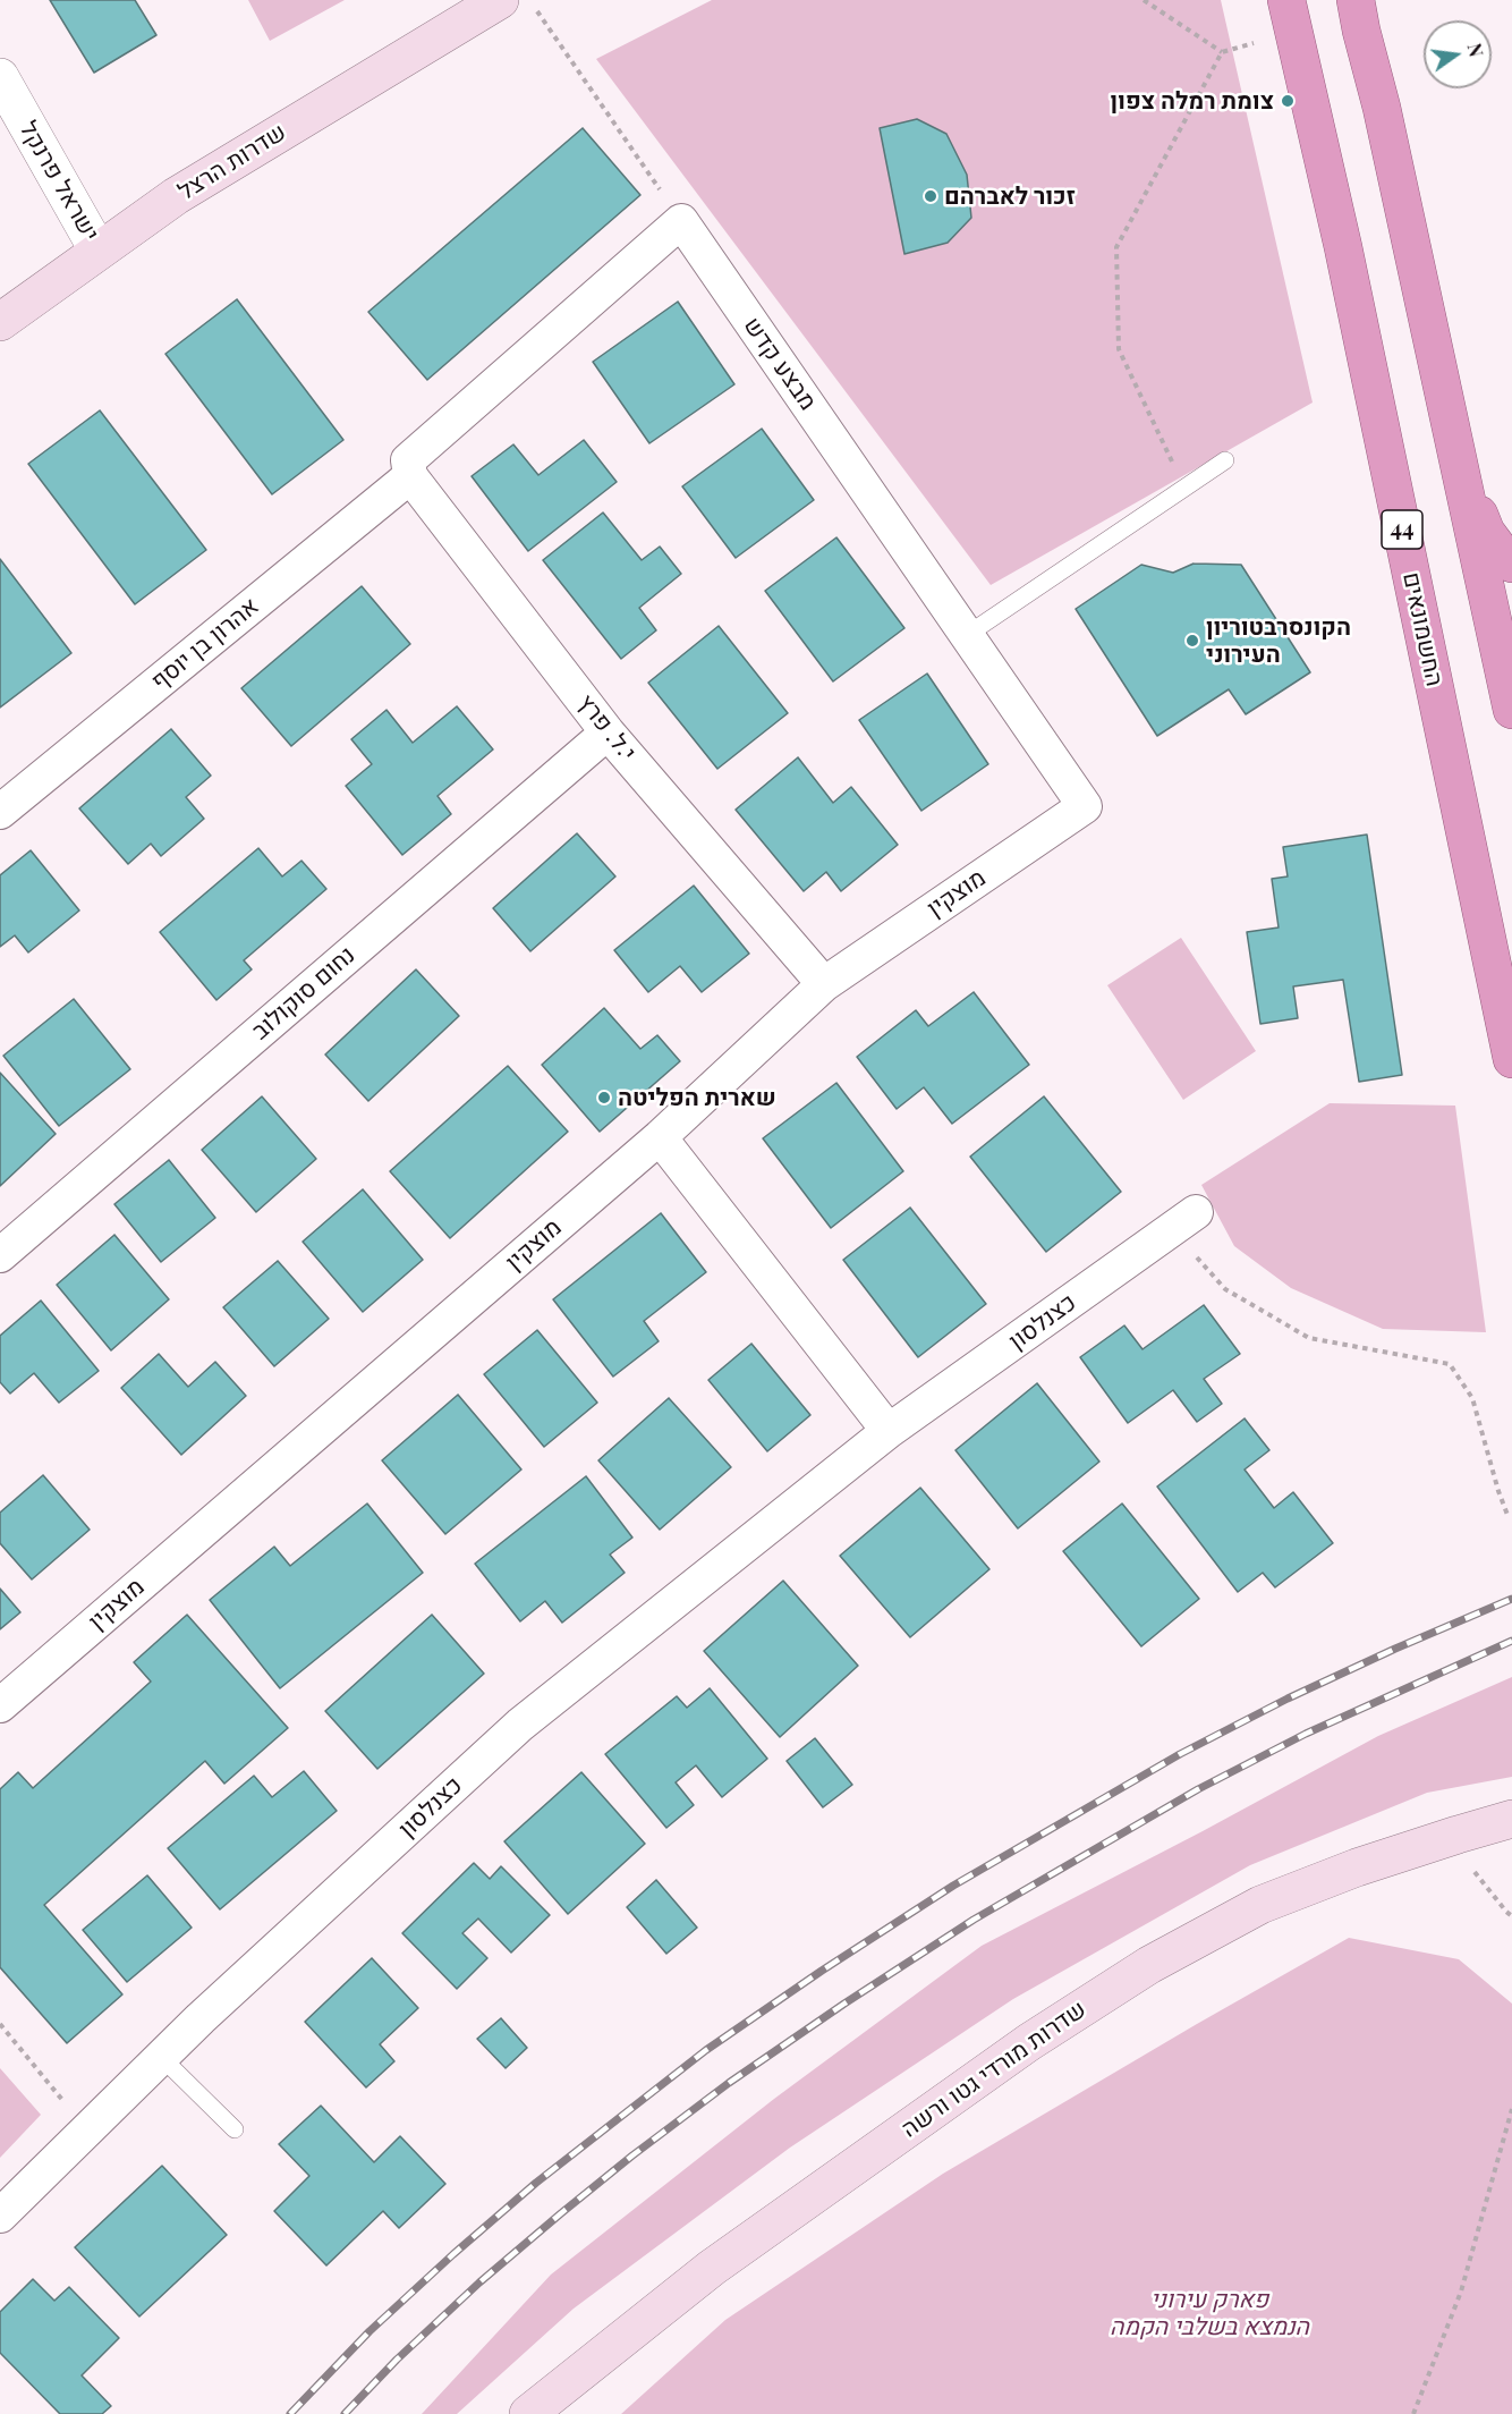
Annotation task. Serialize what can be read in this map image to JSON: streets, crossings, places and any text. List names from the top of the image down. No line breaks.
{"streets":{"highway":["44","החשמונאים"],"main road":["שדרות הרצל","שדרות מורדי גטו ורשה"],"street":["ישראל פרנקל","מבצע קדש","אהרון בן יוסף","י.ל. פרץ","מוצקין","נחום סוקולוב","כצנלסון"]},"crossings":[["שדרות הרצל","ישראל פרנקל"],["מבצע קדש","מוצקין"],["אהרון בן יוסף","י.ל. פרץ"],["י.ל. פרץ","מוצקין"],["י.ל. פרץ","נחום סוקולוב"]],"parks":["פארק עירוני הנמצא בשלבי הקמה"],"places":["צומת רמלה צפון","זכור לאברהם","הקונסרבטוריון העירוני","שארית הפליטה"],"north":"right"}
